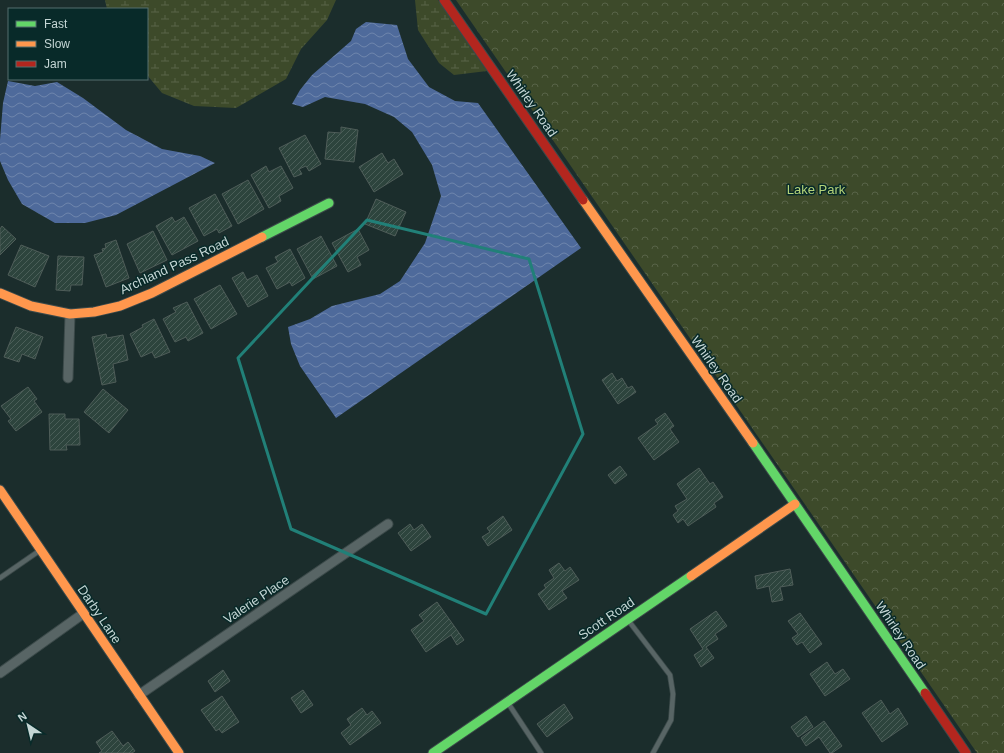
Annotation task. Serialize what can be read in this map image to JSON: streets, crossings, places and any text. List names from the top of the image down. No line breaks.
{"streets":{"street":["Whirley Road","Archland Pass Road","Valerie Place","Darby Lane","Scott Road"]},"crossings":[["Whirley Road","Scott Road"],["Valerie Place","Darby Lane"]],"parks":["Lake Park"],"legend":["Fast","Slow","Jam"],"north":"top left"}
